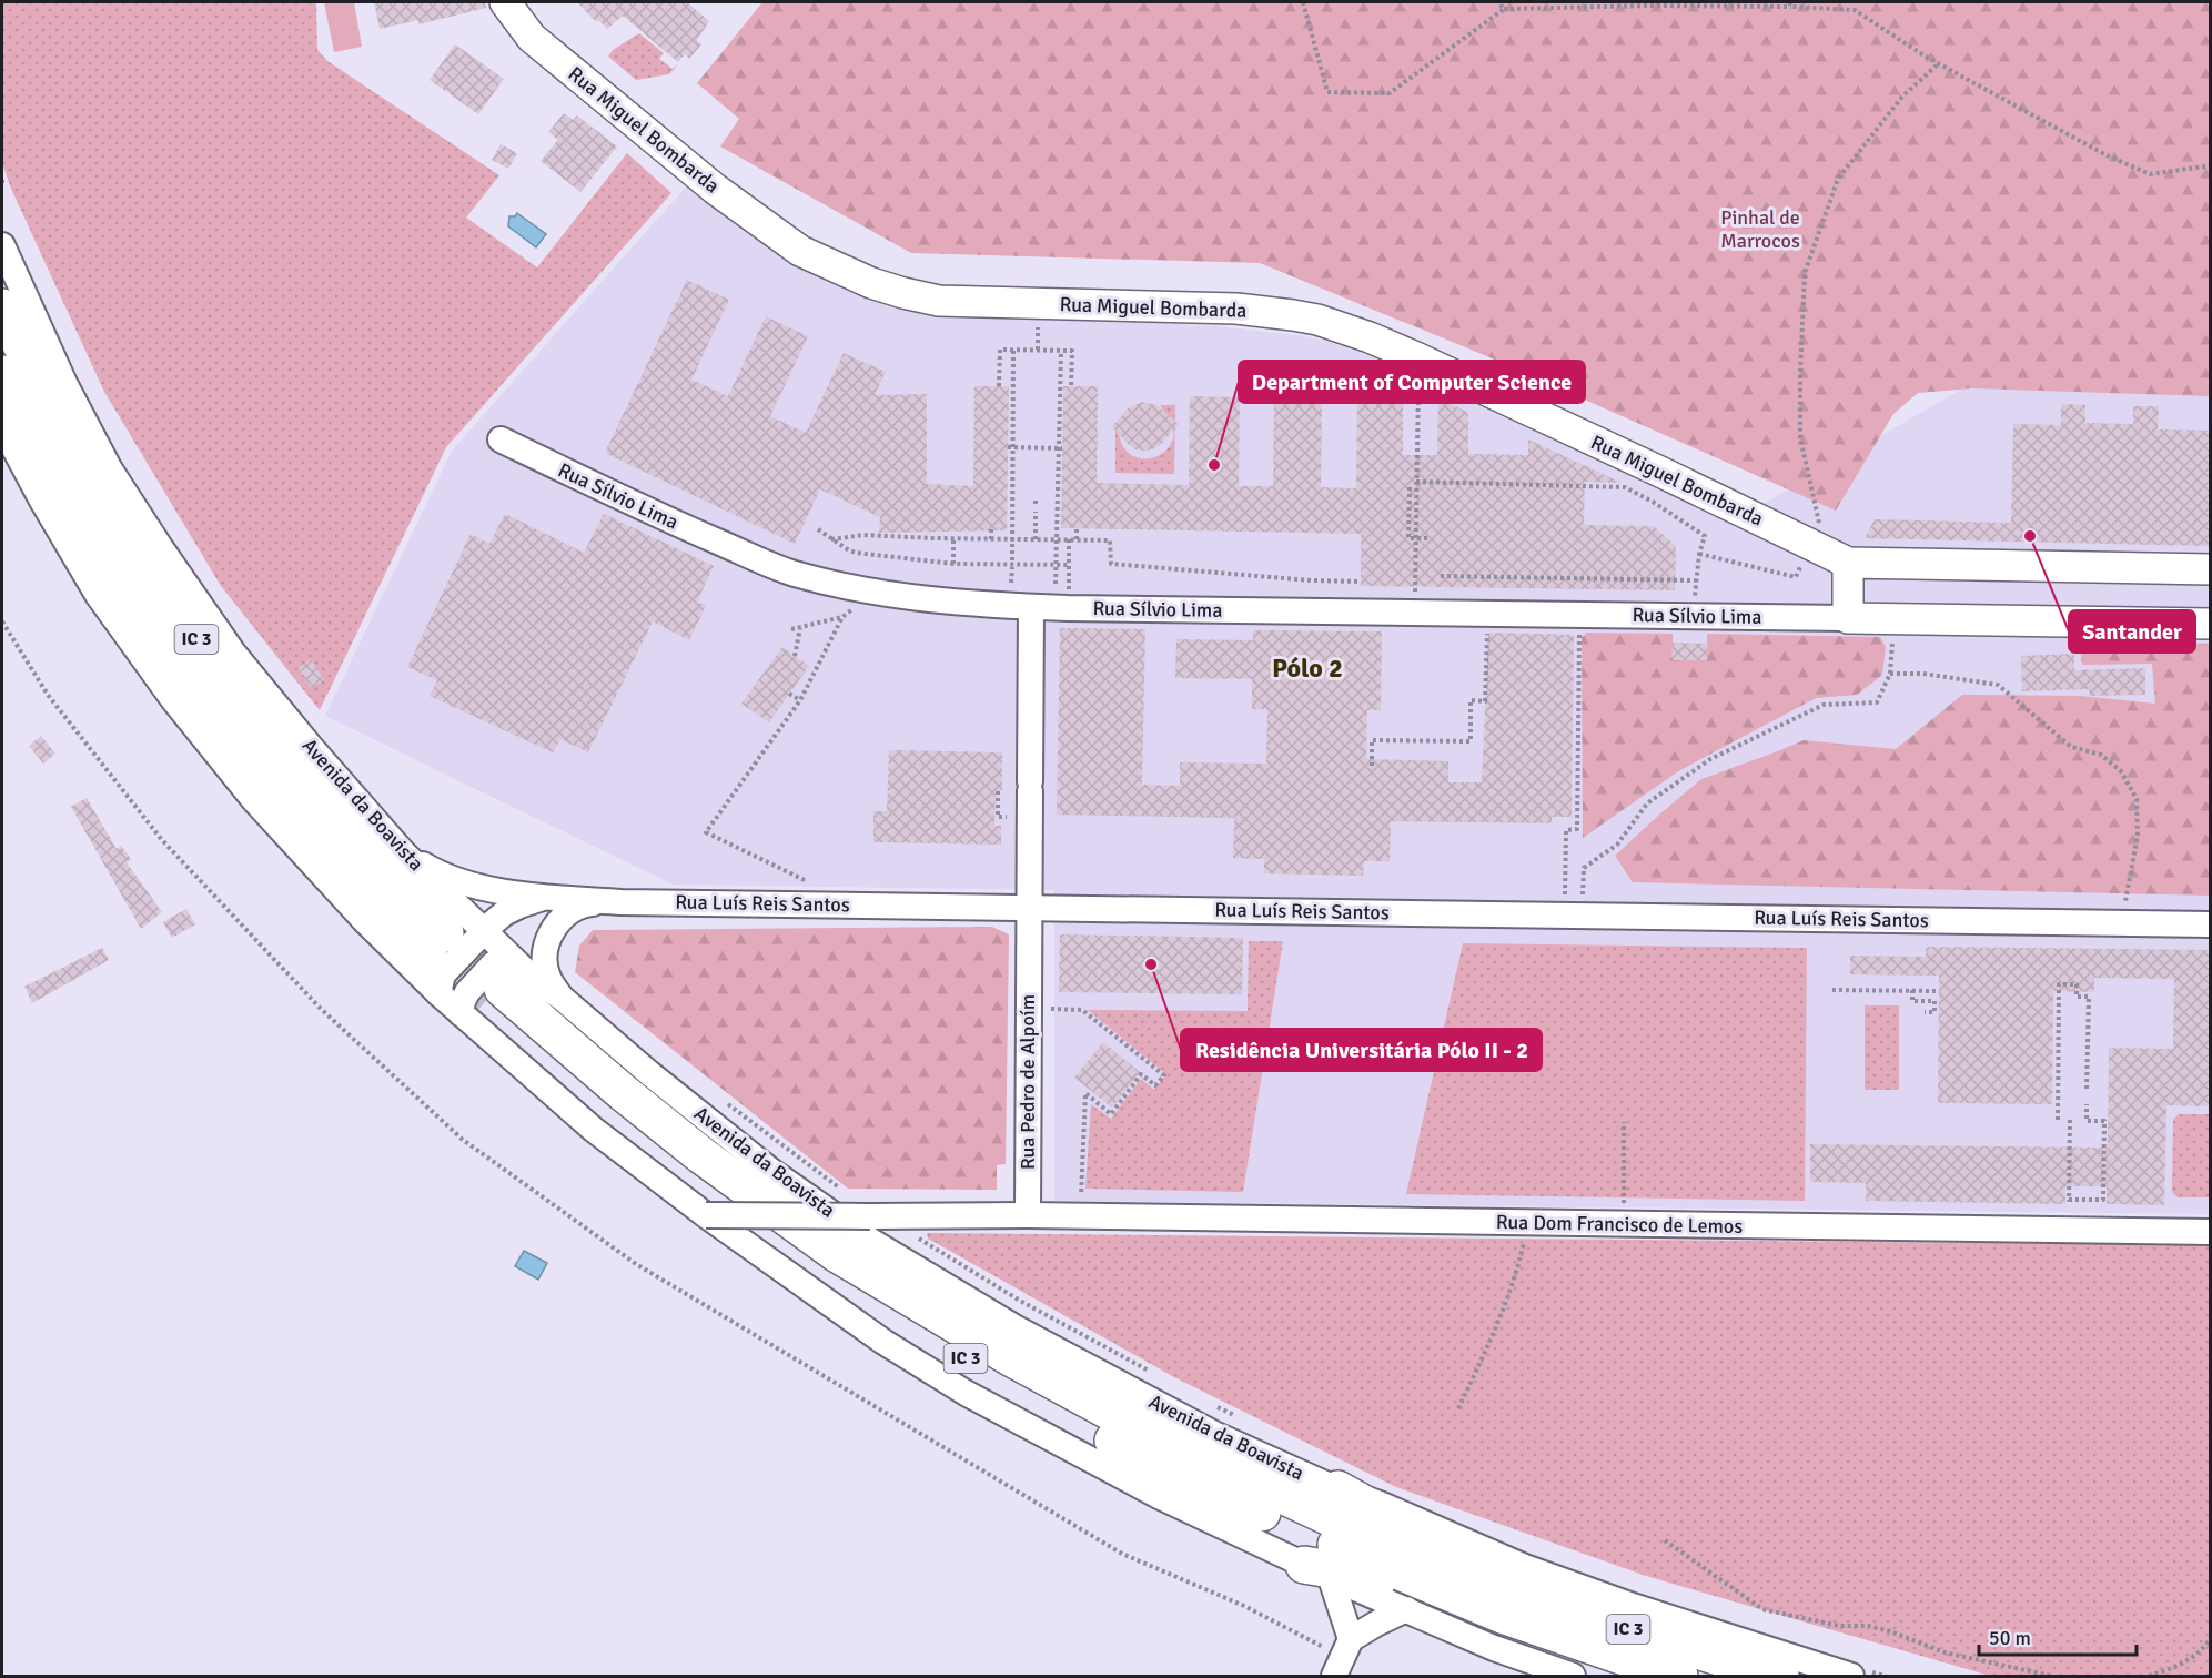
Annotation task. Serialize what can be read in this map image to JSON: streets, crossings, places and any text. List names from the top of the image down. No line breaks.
{"streets":{"highway":["IC 3","Avenida da Boavista"],"street":["Rua Miguel Bombarda","Rua Sílvio Lima","Rua Luís Reis Santos","Rua Pedro de Alpoím","Rua Dom Francisco de Lemos"]},"crossings":[["Rua Sílvio Lima","Rua Pedro de Alpoím"],["Avenida da Boavista","Rua Luís Reis Santos"],["Rua Luís Reis Santos","Rua Pedro de Alpoím"],["Rua Pedro de Alpoím","Rua Dom Francisco de Lemos"]],"districts":["Pólo 2"],"parks":["Pinhal de Marrocos"],"places":["Department of Computer Science","Santander","Residência Universitária Pólo II - 2"],"scale_bar":"50 m"}
